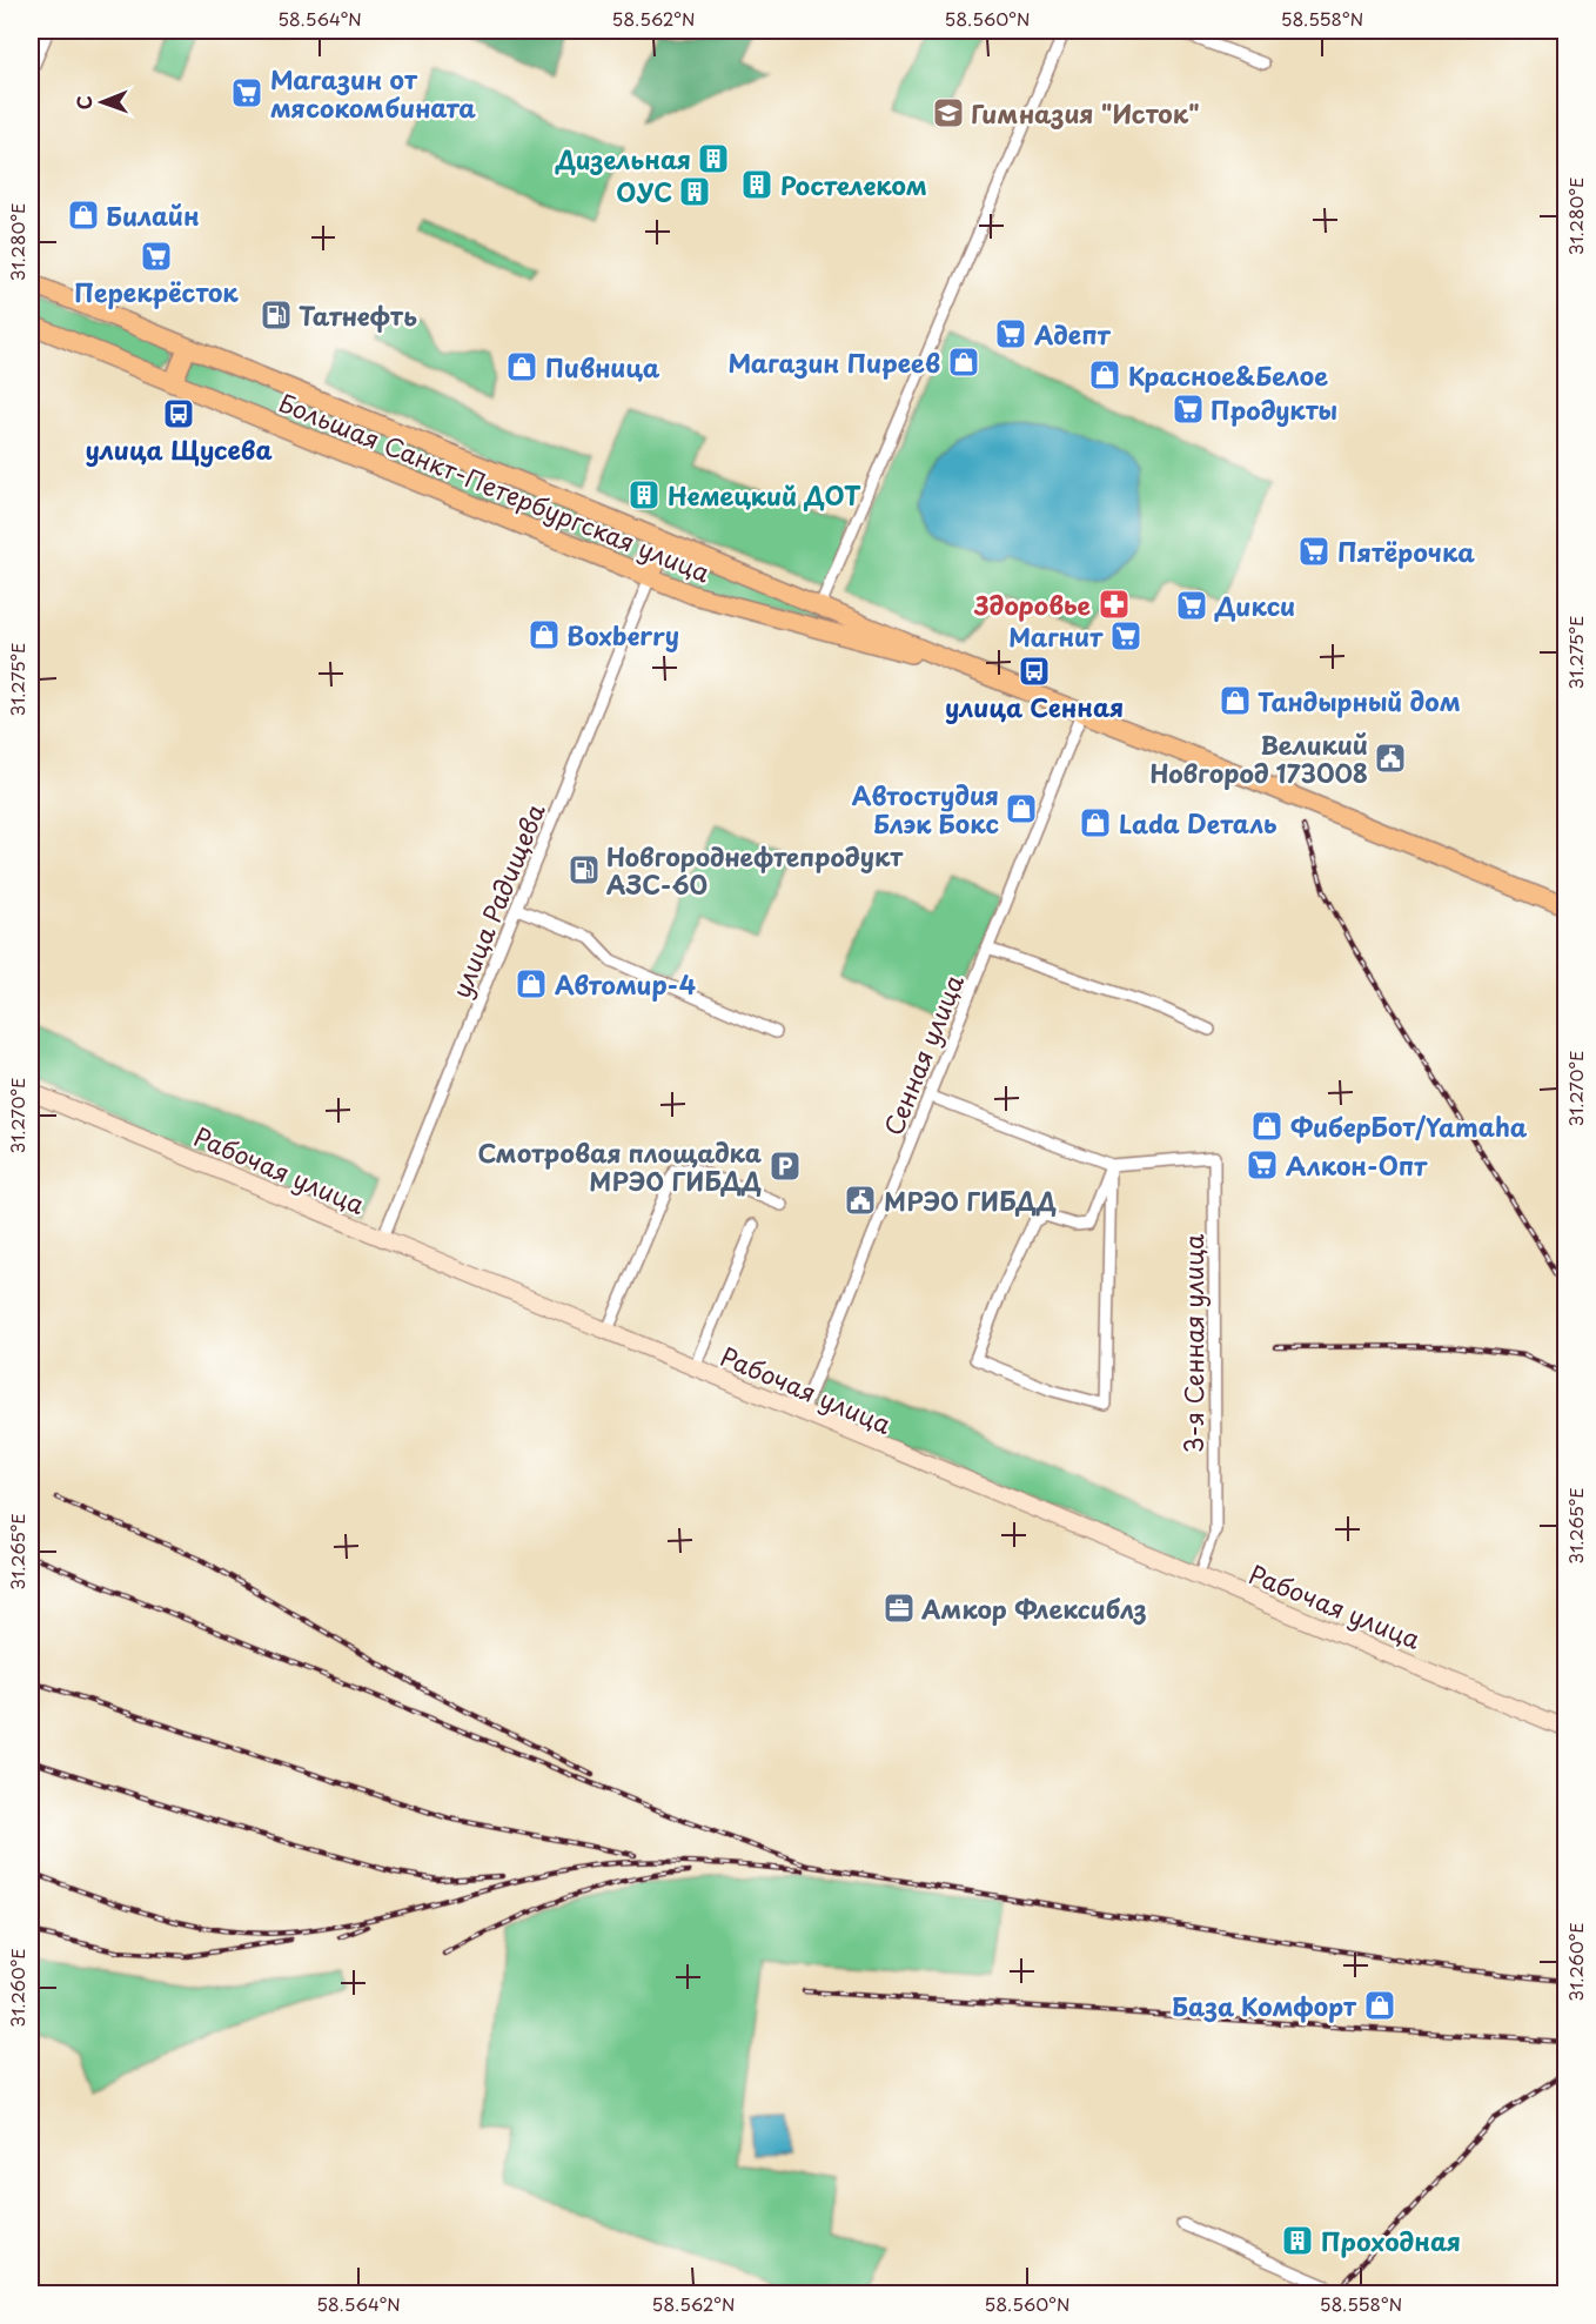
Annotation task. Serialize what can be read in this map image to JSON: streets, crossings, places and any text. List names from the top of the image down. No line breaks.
{"streets":{"main road":["Большая Санкт-Петербургская улица","Рабочая улица"],"street":["улица Радищева","Сенная улица","3-я Сенная улица"]},"crossings":[["Большая Санкт-Петербургская улица","улица Радищева"],["Большая Санкт-Петербургская улица","Сенная улица"],["улица Радищева","Рабочая улица"],["Сенная улица","Рабочая улица"]],"places":{"supermarket":["Магазин от мясокомбината","Перекрёсток","Адепт","Продукты","Пятёрочка","Дикси","Магнит","Алкон-Опт"],"school or university":["Гимназия \"Исток\""],"building":["Дизельная","Ростелеком","ОУС","Немецкий ДОТ","Проходная"],"shop":["Билайн","Магазин Пиреев","Пивница","Красное&Белое","Boxberry","Тандырный дом","Автостудия Блэк Бокс","Lada Dеталь","Автомир-4","ФиберБот/Yamaha","База Комфорт"],"fuel station":["Татнефть","Новгороднефтепродукт АЗС-60"],"bus stop":["улица Щусева","улица Сенная"],"pharmacy":["Здоровье"],"public building":["Великий Новгород 173008","МРЭО ГИБДД"],"parking":["Смотровая площадка МРЭО ГИБДД"],"office":["Амкор Флексиблз"]},"north":"left","coordinates":["58.564°N","58.562°N","58.560°N","58.558°N","31.280°E","31.275°E","31.270°E","31.265°E","31.260°E"]}
